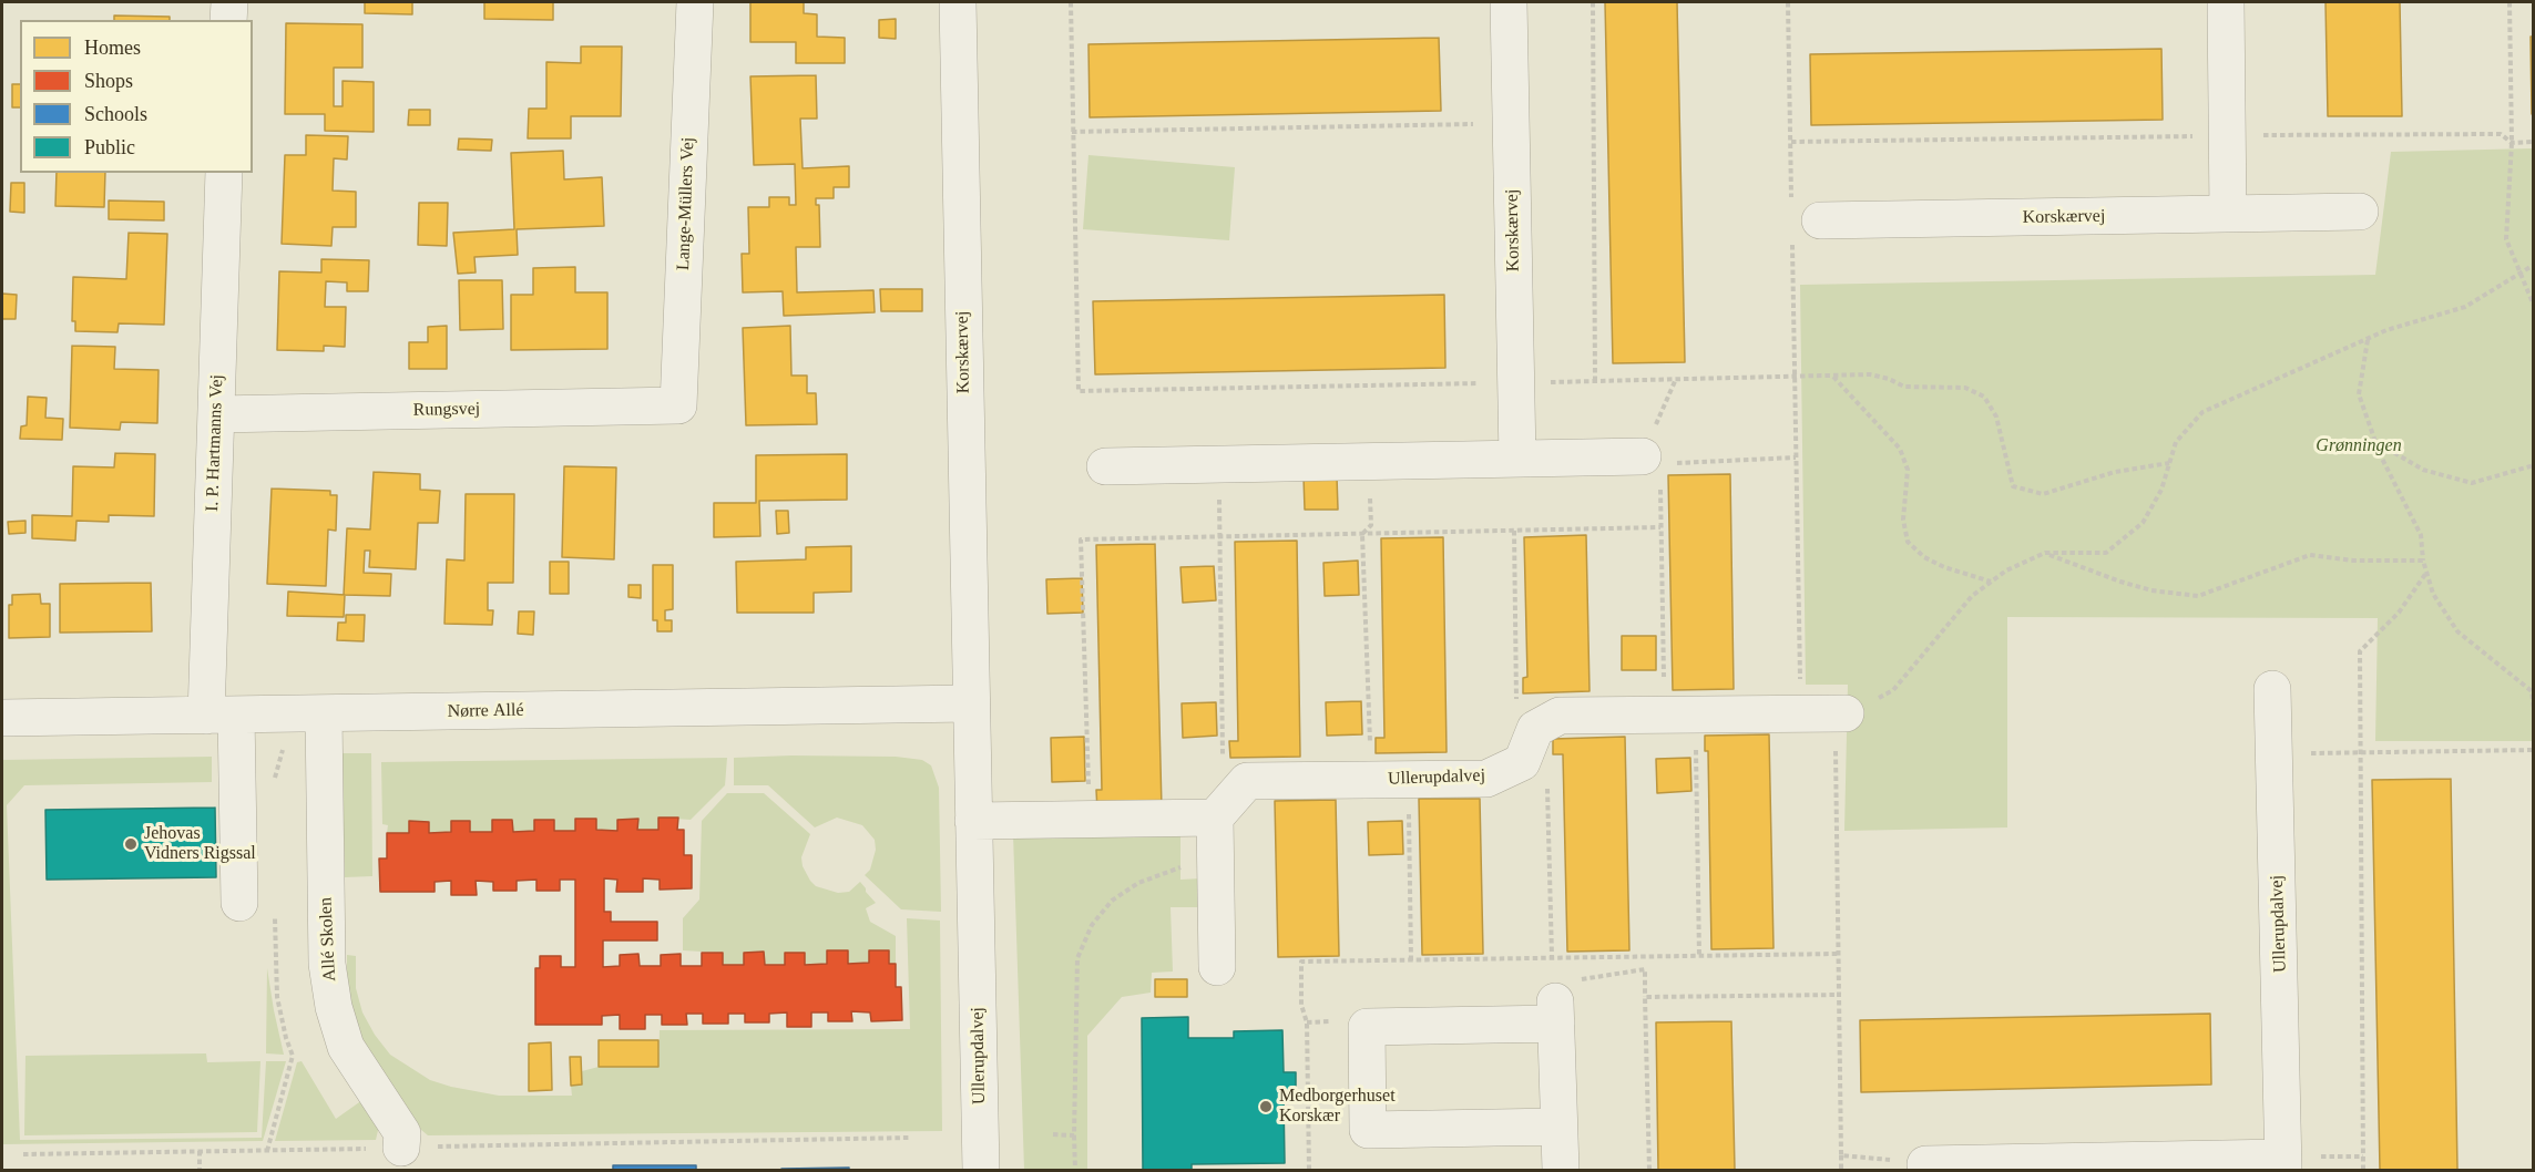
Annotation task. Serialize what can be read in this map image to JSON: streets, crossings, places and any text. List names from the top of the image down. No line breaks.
{"streets":{"street":["Lange-Müllers Vej","Korskærvej","Rungsvej","I. P. Hartmanns Vej","Nørre Allé","Ullerupdalvej","Allé Skolen"]},"crossings":[["Lange-Müllers Vej","Rungsvej"],["Korskærvej","Nørre Allé"],["Korskærvej","Ullerupdalvej"],["Rungsvej","I. P. Hartmanns Vej"],["I. P. Hartmanns Vej","Nørre Allé"],["Nørre Allé","Ullerupdalvej"],["Nørre Allé","Allé Skolen"]],"parks":["Grønningen"],"places":["Jehovas Vidners Rigssal","Medborgerhuset Korskær"],"legend":["Homes","Shops","Schools","Public"]}
